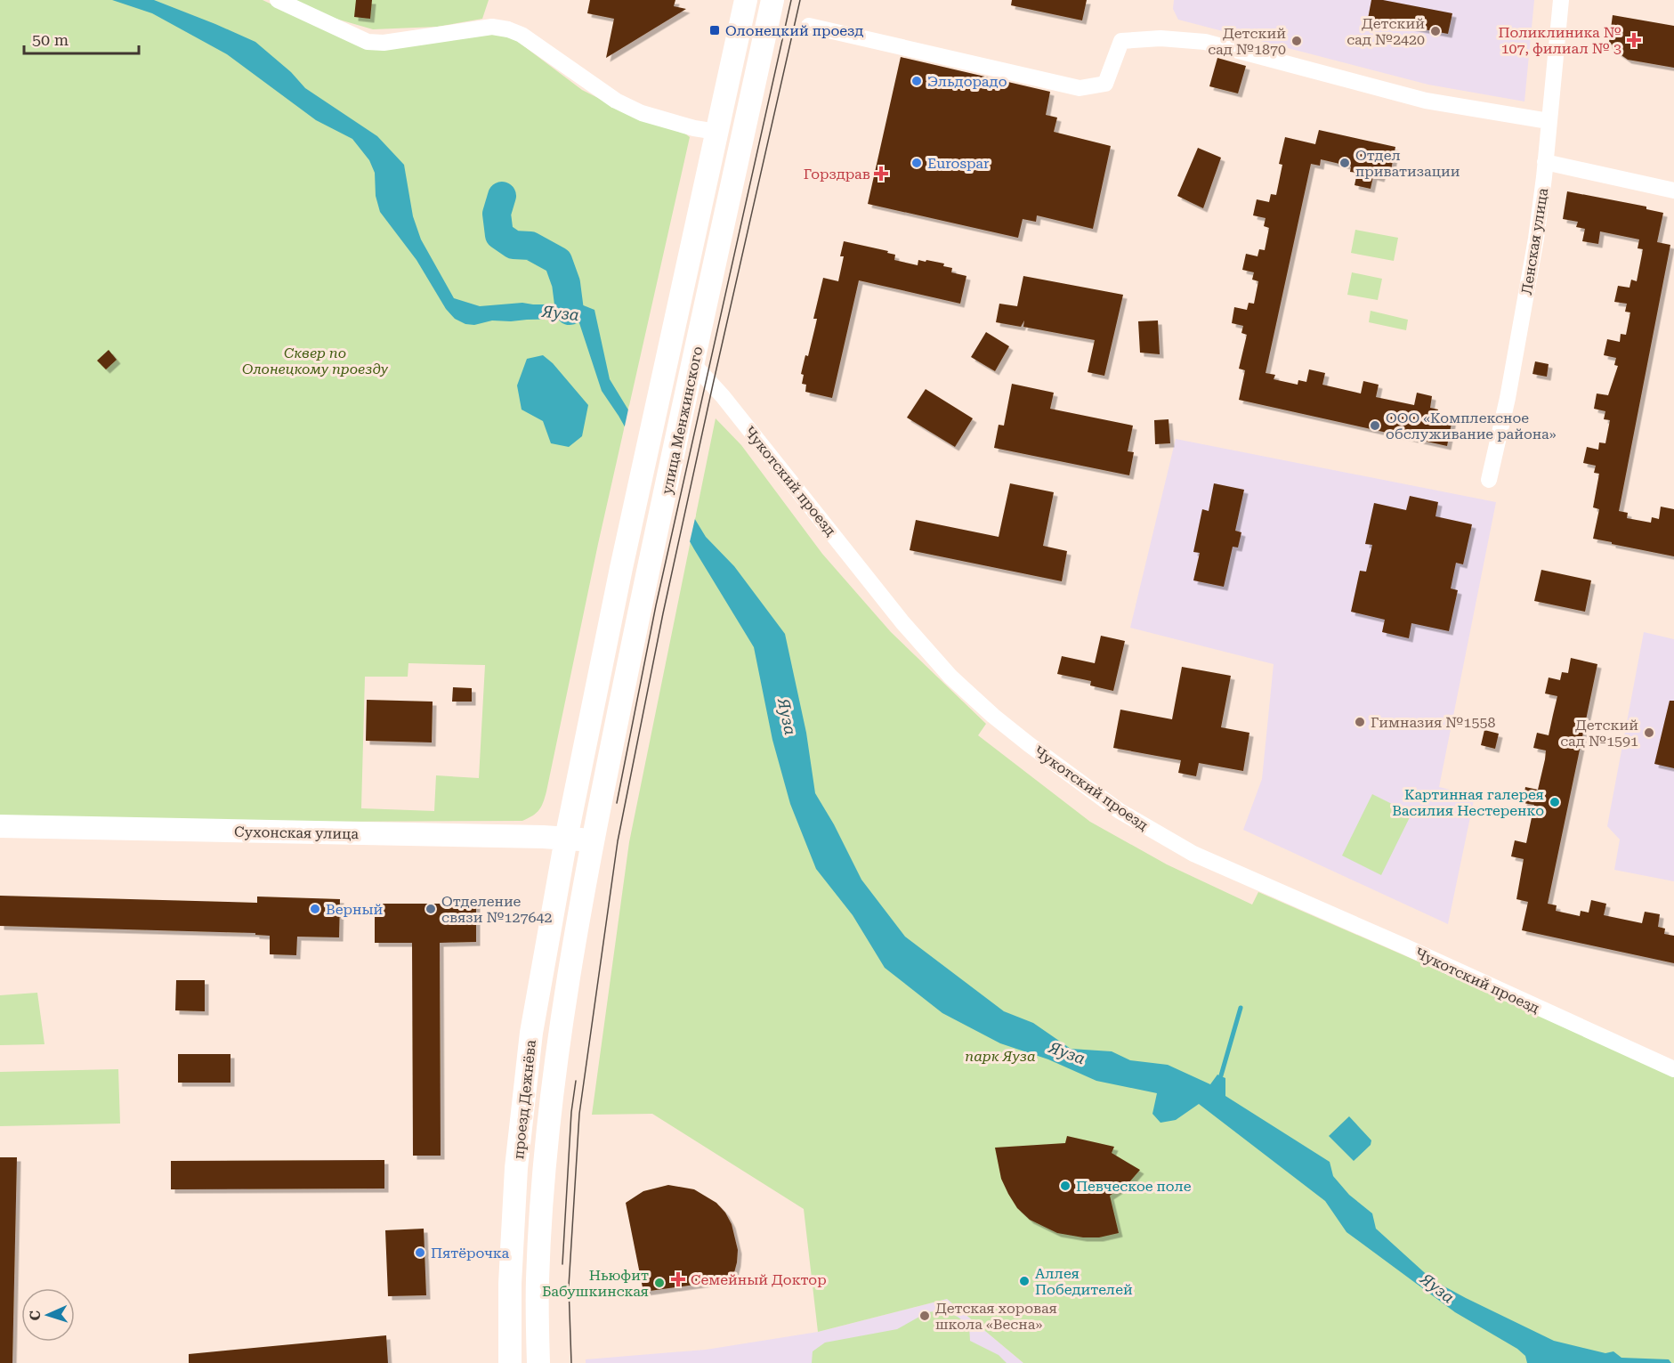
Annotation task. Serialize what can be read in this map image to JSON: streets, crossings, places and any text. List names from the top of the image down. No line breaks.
{"streets":{"main road":["улица Менжинского","Сухонская улица","проезд Дежнёва"],"street":["Ленская улица","Чукотский проезд"]},"crossings":[["улица Менжинского","Чукотский проезд"],["улица Менжинского","Сухонская улица"],["улица Менжинского","проезд Дежнёва"],["Сухонская улица","проезд Дежнёва"]],"water":["Яуза"],"parks":["Сквер по Олонецкому проезду","парк Яуза"],"places":{"transit":["Олонецкий проезд"],"other":["Детский сад №2420","Детский сад №1870","Эльдорадо","Eurospar","Отдел приватизации","ООО «Комплексное обслуживание района»","Гимназия №1558","Детский сад №1591","Картинная галерея Василия Нестеренко","Верный","Отделение связи №127642","Певческое поле","Пятёрочка","Аллея Победителей","Ньюфит Бабушкинская","Детская хоровая школа «Весна»"],"health":["Поликлиника № 107, филиал № 3","Горздрав","Семейный Доктор"]},"scale_bar":"50 m","north":"left"}
